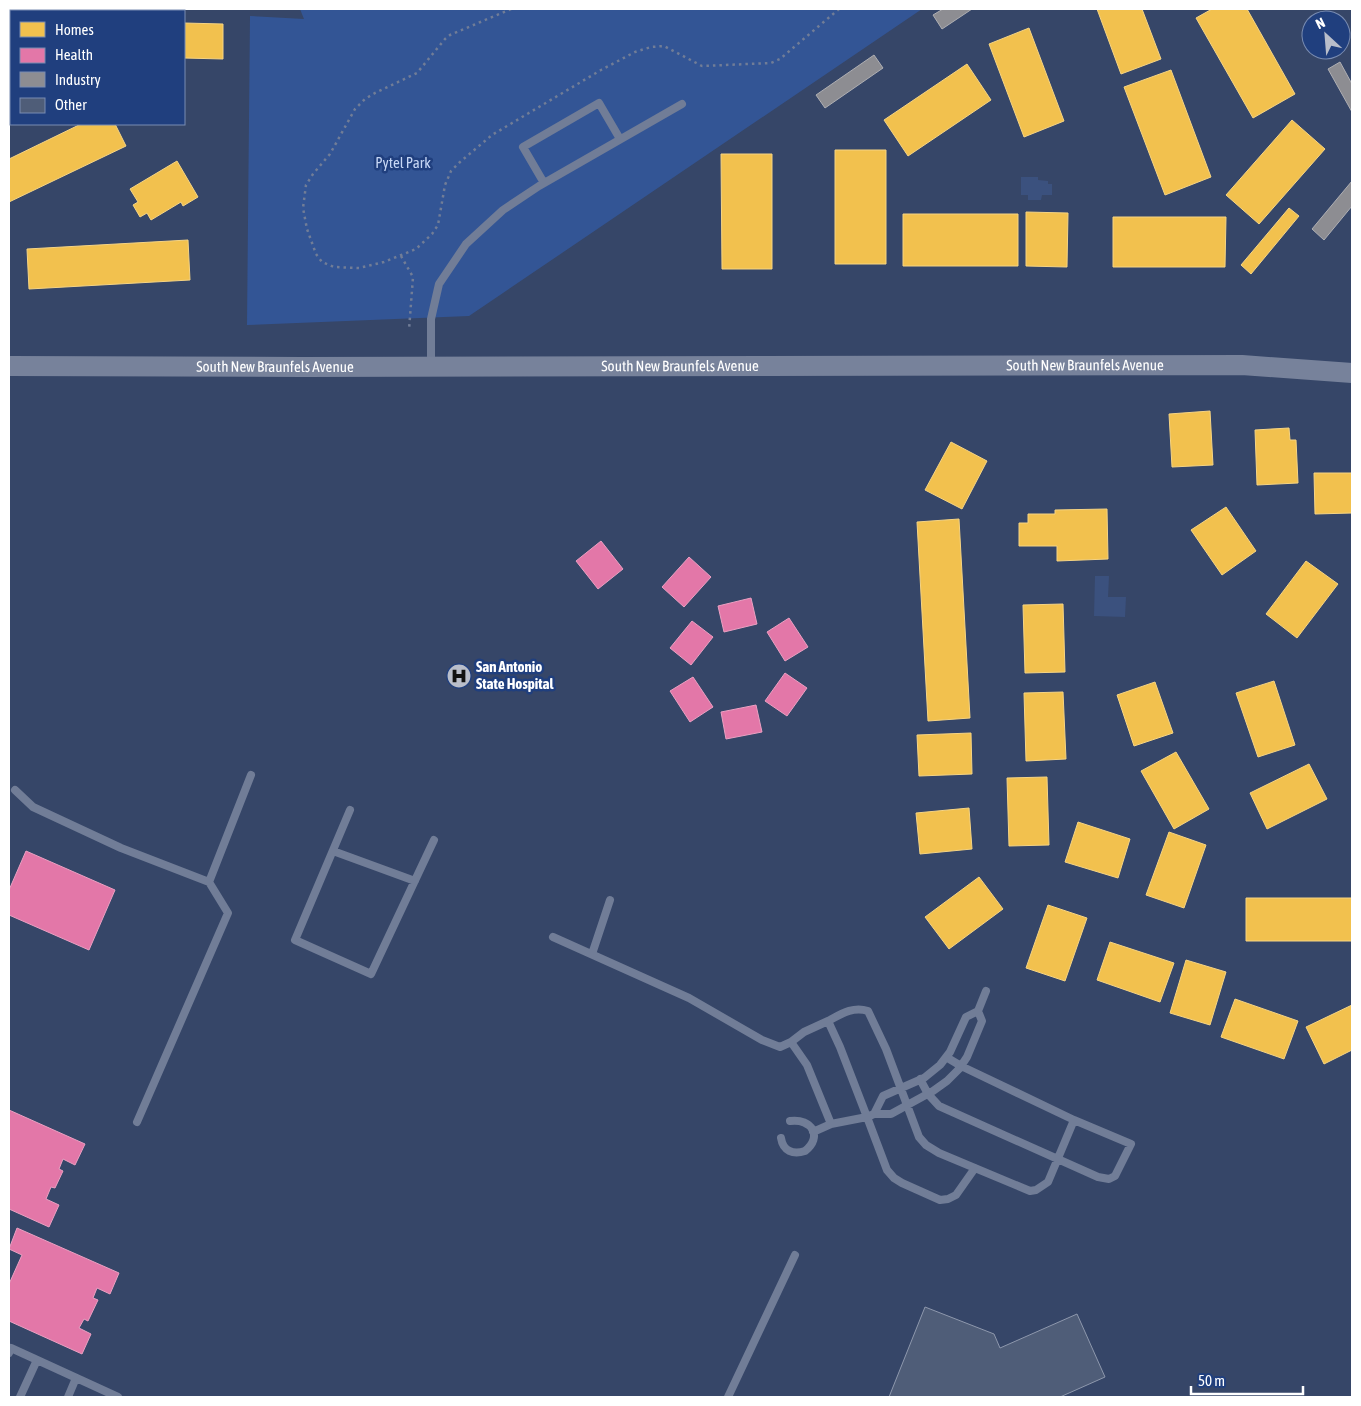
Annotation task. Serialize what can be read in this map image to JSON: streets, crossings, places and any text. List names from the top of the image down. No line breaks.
{"streets":{"main road":["South New Braunfels Avenue"]},"parks":["Pytel Park"],"places":{"hospital":["San Antonio State Hospital"]},"legend":["Homes","Health","Industry","Other"],"scale_bar":"50 m","north":"top left"}
